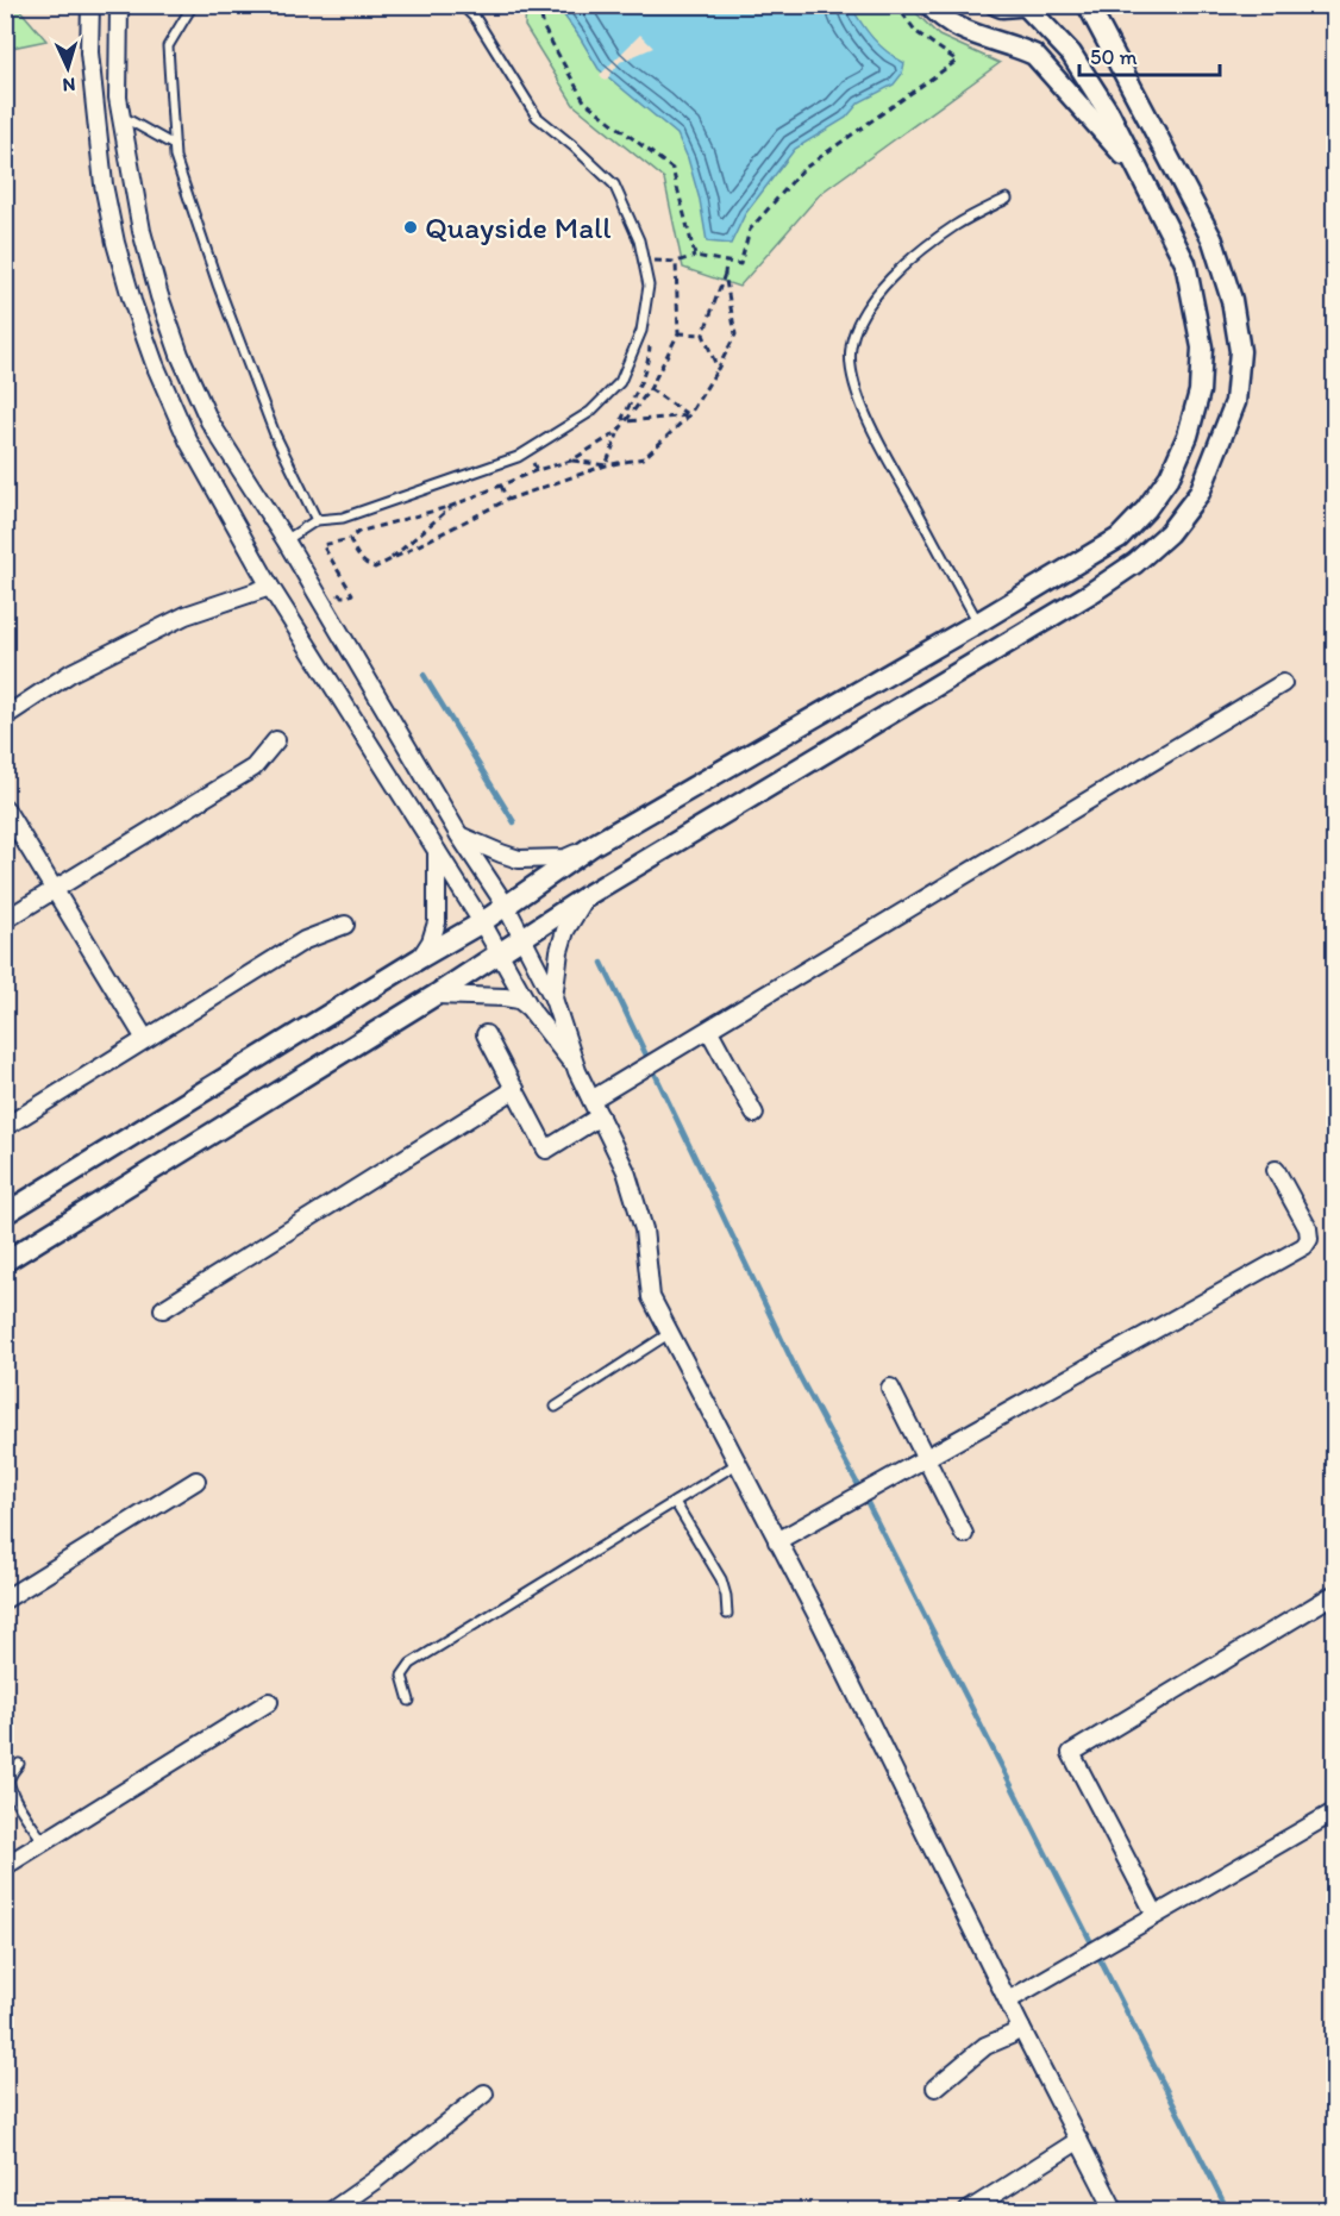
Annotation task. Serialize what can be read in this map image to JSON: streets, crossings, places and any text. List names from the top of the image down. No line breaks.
{"places":["Quayside Mall"],"scale_bar":"50 m","north":"bottom"}
